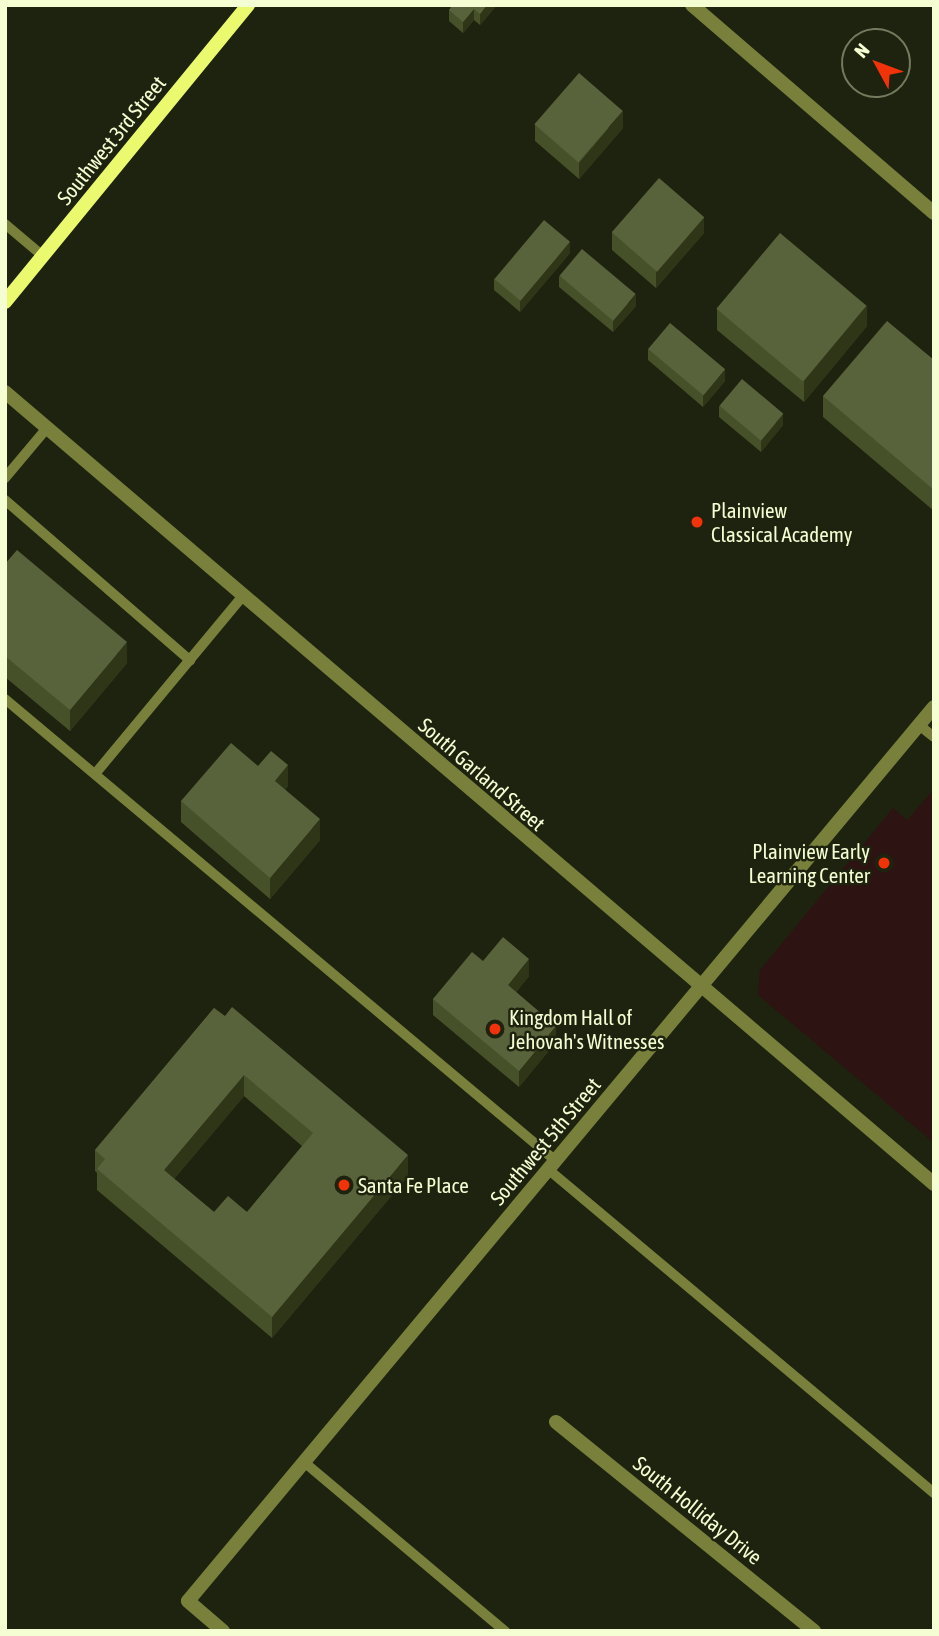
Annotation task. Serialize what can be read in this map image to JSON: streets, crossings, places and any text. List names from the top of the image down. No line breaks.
{"streets":{"main road":["Southwest 3rd Street"],"street":["South Garland Street","Southwest 5th Street","South Holliday Drive"]},"crossings":[["South Garland Street","Southwest 5th Street"]],"places":["Plainview Classical Academy","Plainview Early Learning Center","Kingdom Hall of Jehovah's Witnesses","Santa Fe Place"],"north":"top left"}
